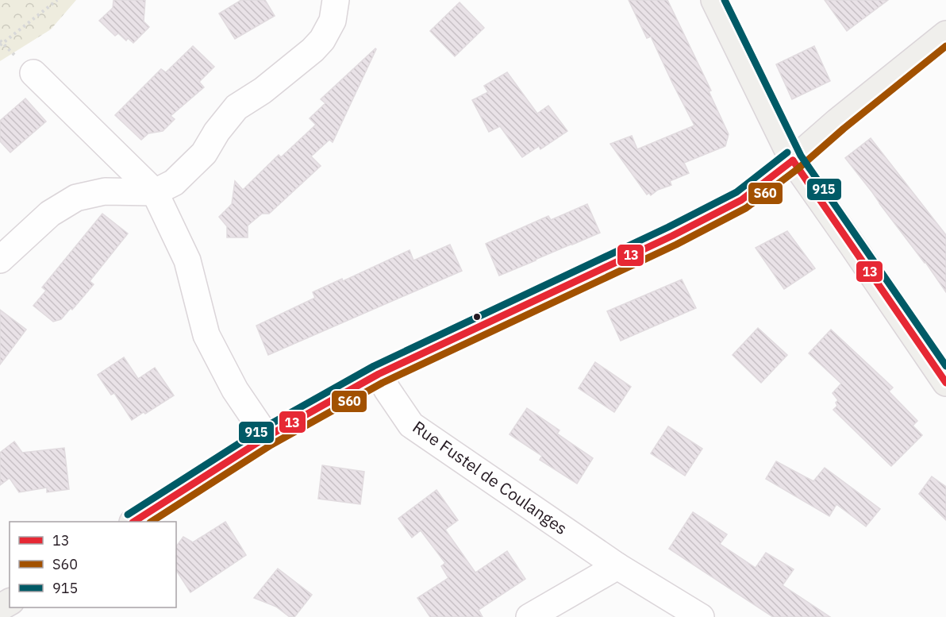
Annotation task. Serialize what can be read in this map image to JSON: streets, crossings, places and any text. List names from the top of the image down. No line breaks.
{"streets":{"street":["Rue Fustel de Coulanges"]},"lines":["transit line 915","transit line S60","transit line 13"],"legend":["13","S60","915"]}
